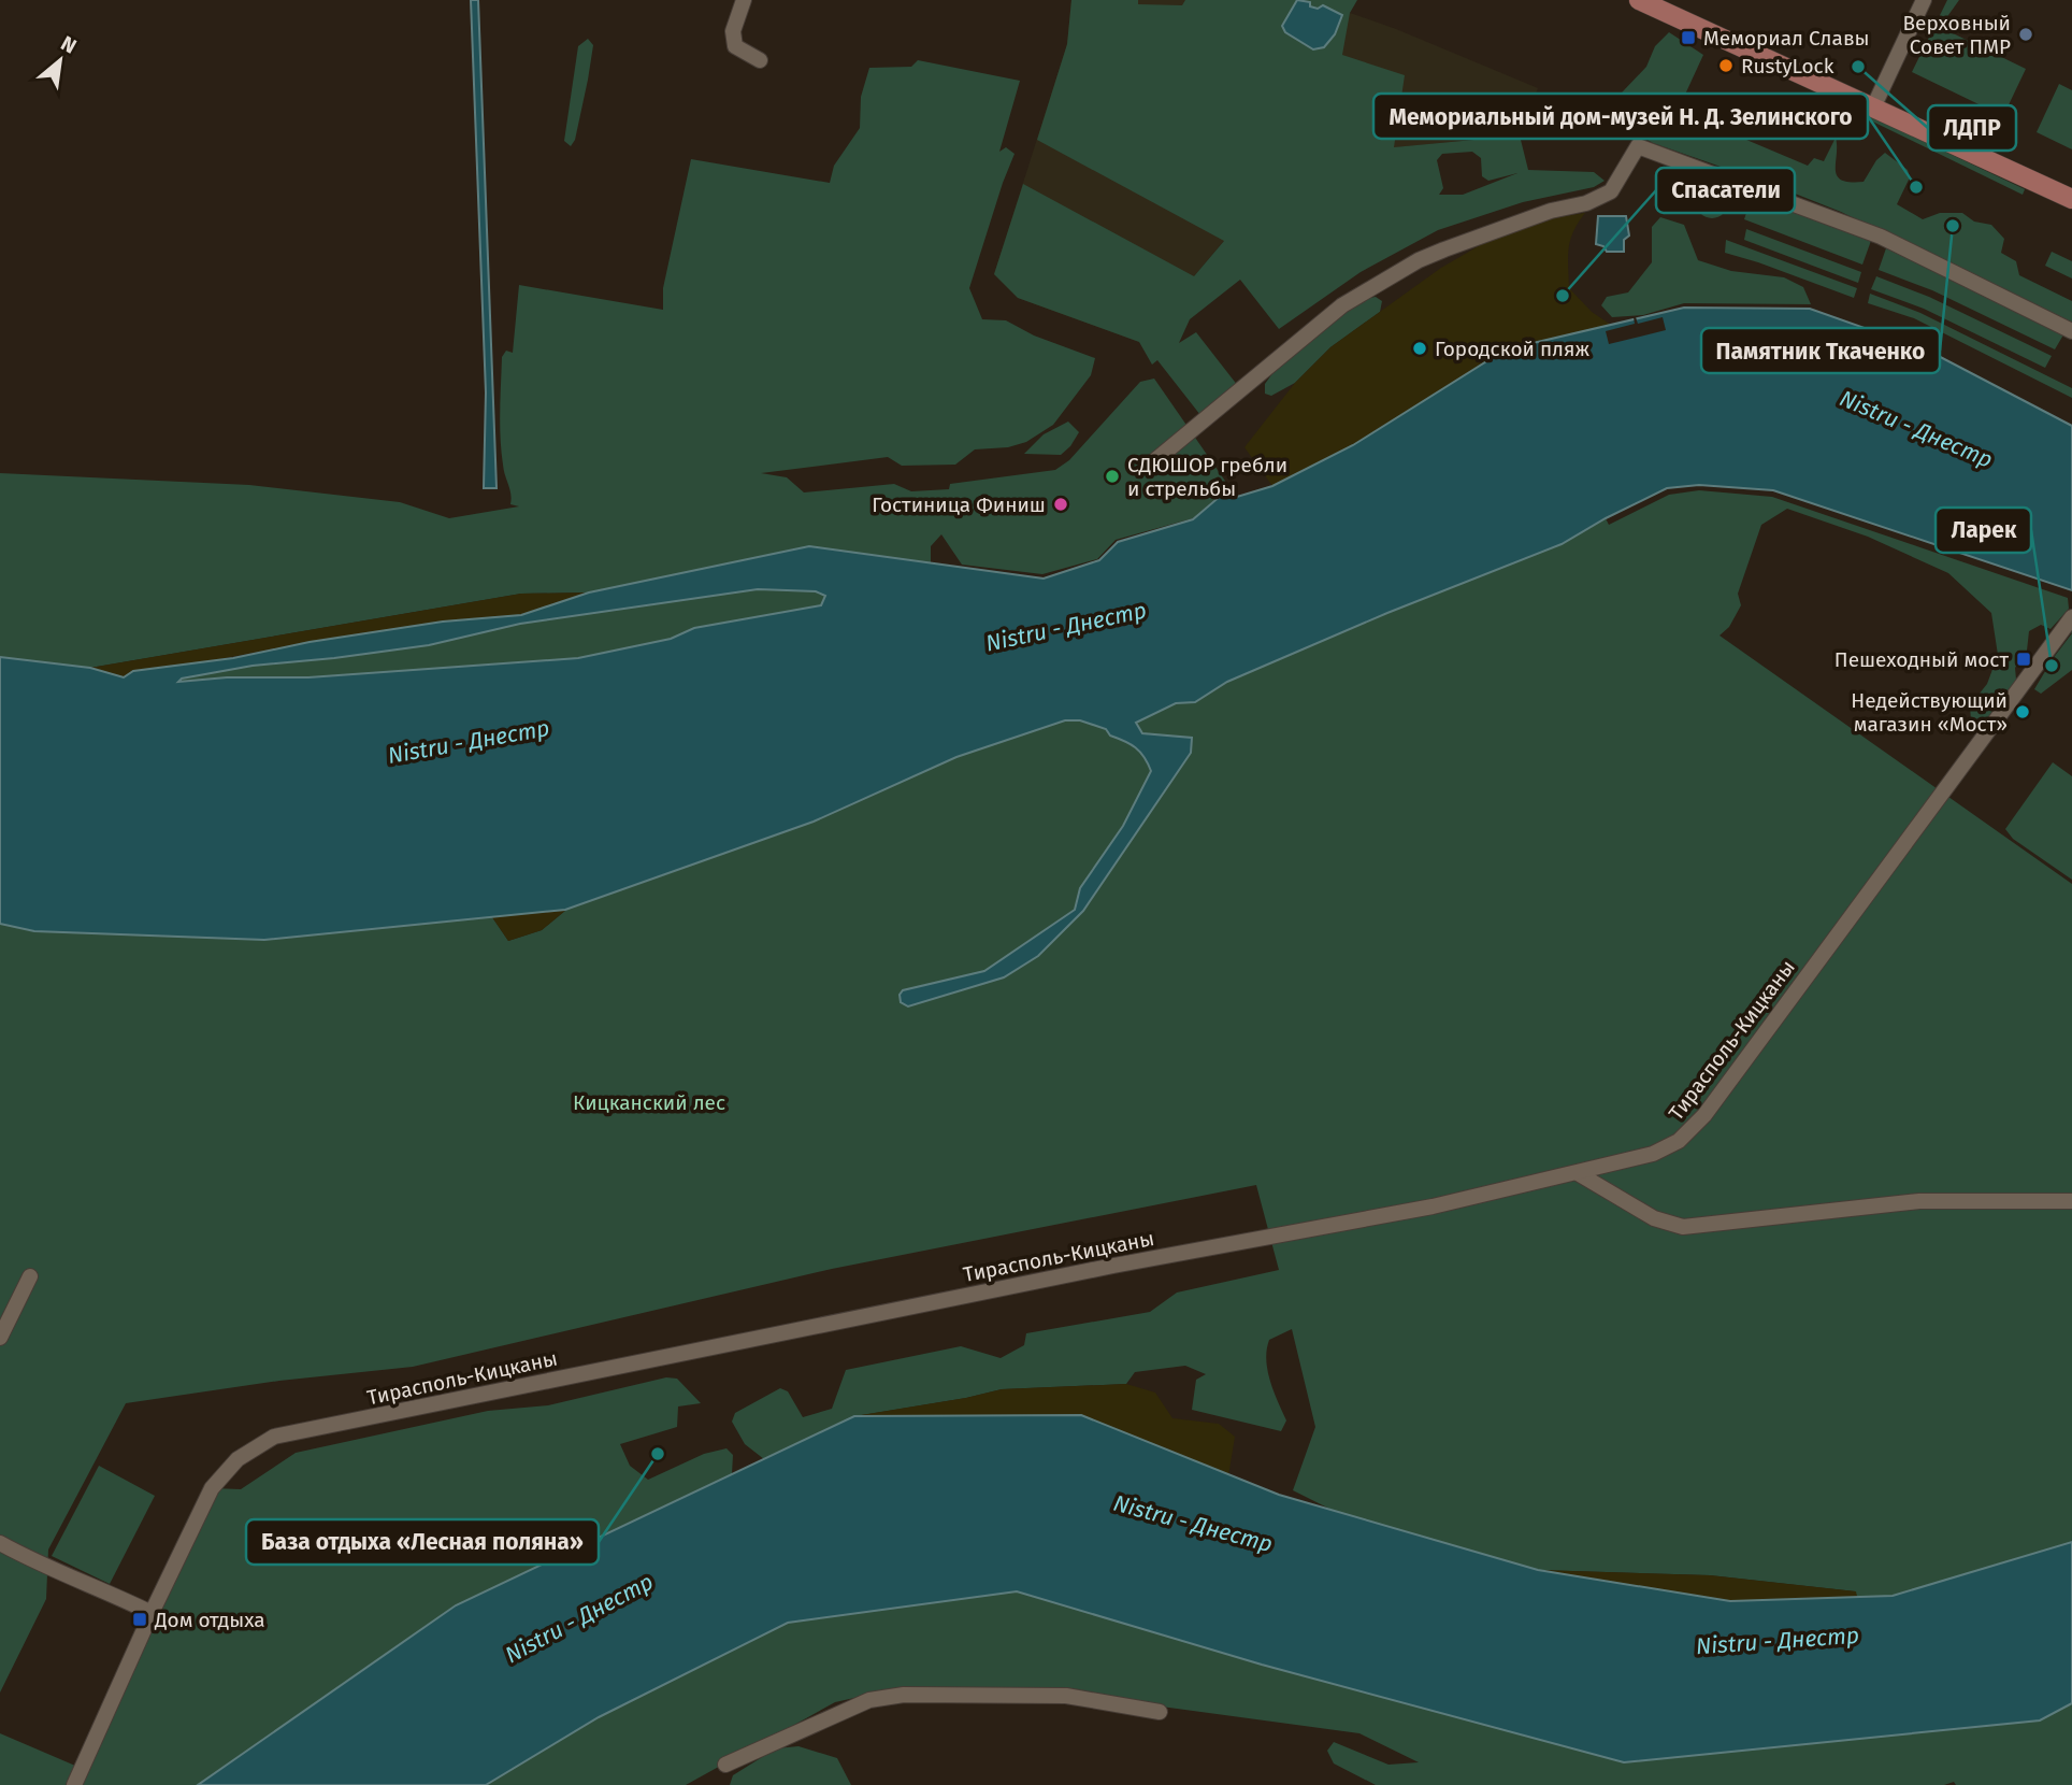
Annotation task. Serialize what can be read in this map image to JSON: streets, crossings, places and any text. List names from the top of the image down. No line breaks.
{"streets":{"street":["Тирасполь-Кицканы"]},"water":["Nistru - Днестр"],"parks":["Кицканский лес"],"places":{"other":["Верховный Совет ПМР","RustyLock","ЛДПР","Мемориальный дом-музей Н. Д. Зелинского","Памятник Ткаченко","Спасатели","Городской пляж","СДЮШОР гребли и стрельбы","Гостиница Финиш","Ларек","Недействующий магазин «Мост»","База отдыха «Лесная поляна»"],"transit":["Мемориал Славы","Пешеходный мост","Дом отдыха"]},"north":"top right"}
